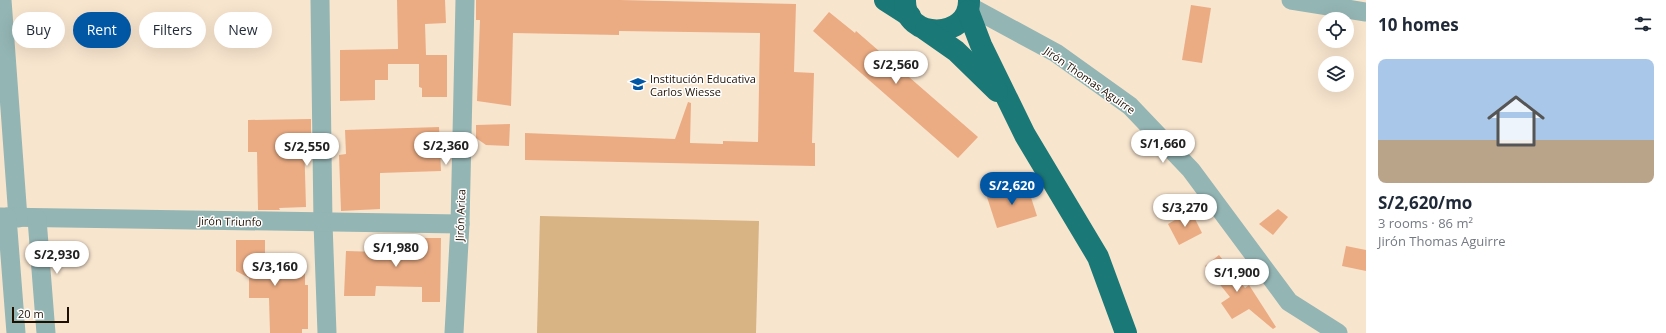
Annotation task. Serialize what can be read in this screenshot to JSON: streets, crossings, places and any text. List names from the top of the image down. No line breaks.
{"streets":{"street":["Jirón Thomas Aguirre","Jirón Arica","Jirón Triunfo"]},"crossings":[["Jirón Arica","Jirón Triunfo"]],"places":{"school or university":["Institución Educativa Carlos Wiesse"]},"scale_bar":"20 m","page":{"heading":"10 homes","chip":["Buy","Rent","Filters","New"],"list":[{"name":"S/2,620/mo","note":"3 rooms · 86 m² · Jirón Thomas Aguirre"}],"price":["S/2,560","S/1,660","S/2,360","S/2,550","S/2,620","S/3,270","S/1,980","S/2,930","S/3,160","S/1,900"],"scale":"20 m"}}
